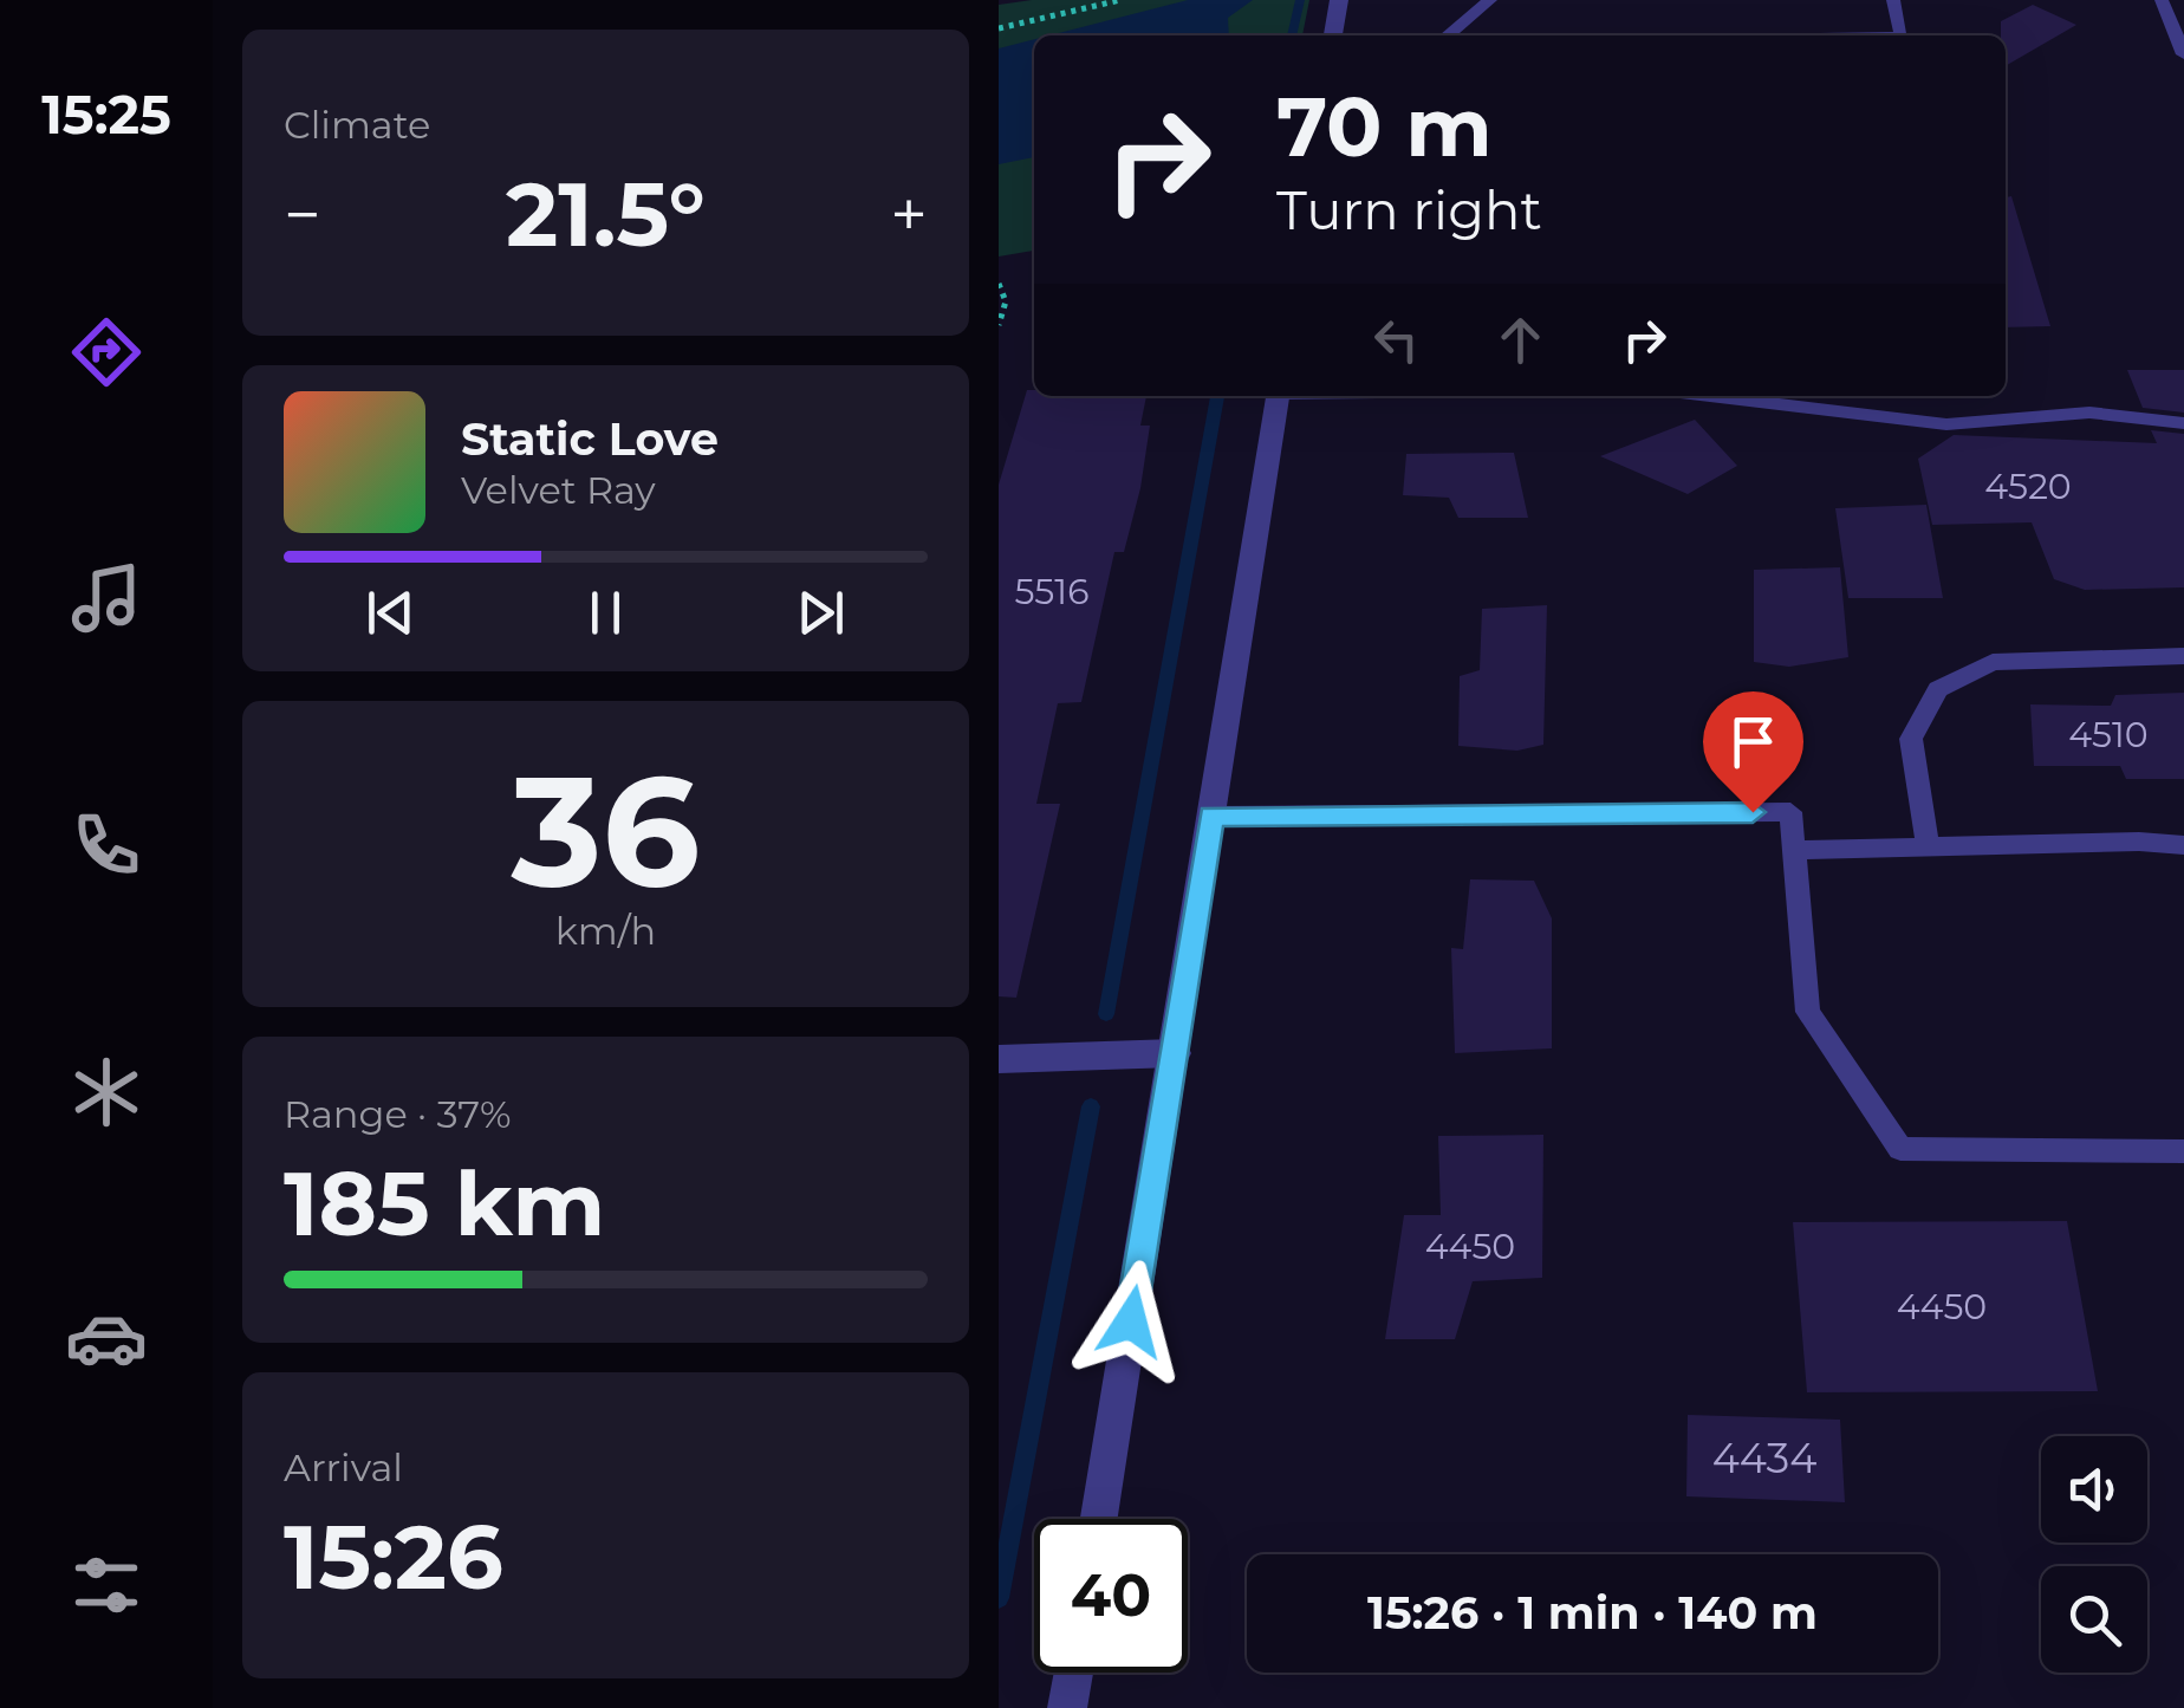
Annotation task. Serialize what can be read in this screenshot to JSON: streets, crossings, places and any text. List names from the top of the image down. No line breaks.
{"house_numbers":["4520","5516","4510","4450","4450","4434"],"page":{"tabs":"15:25","tile":["Climate",["36","km/h"],["Range · 37%","185 km"],["Arrival","15:26"]],"turn":["70 m","Turn right"],"heat":["−","21.5°","+"],"song":["Static Love","Velvet Ray"],"limit":"40","trip":"15:26 · 1 min · 140 m"}}
